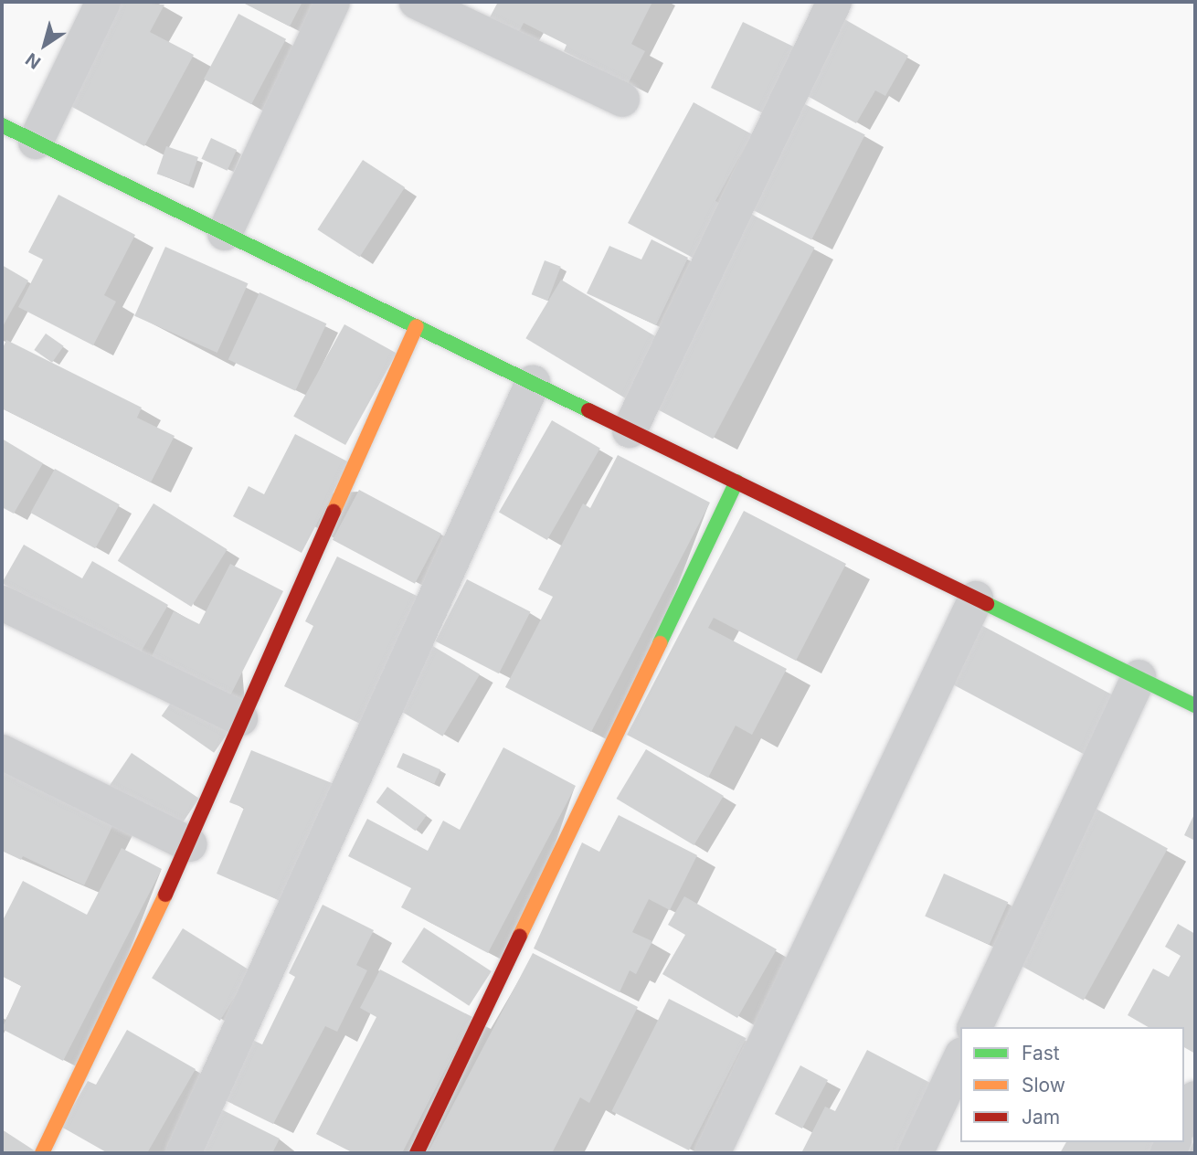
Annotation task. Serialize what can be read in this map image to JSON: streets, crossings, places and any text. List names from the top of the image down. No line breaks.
{"legend":["Fast","Slow","Jam"],"north":"bottom left"}
